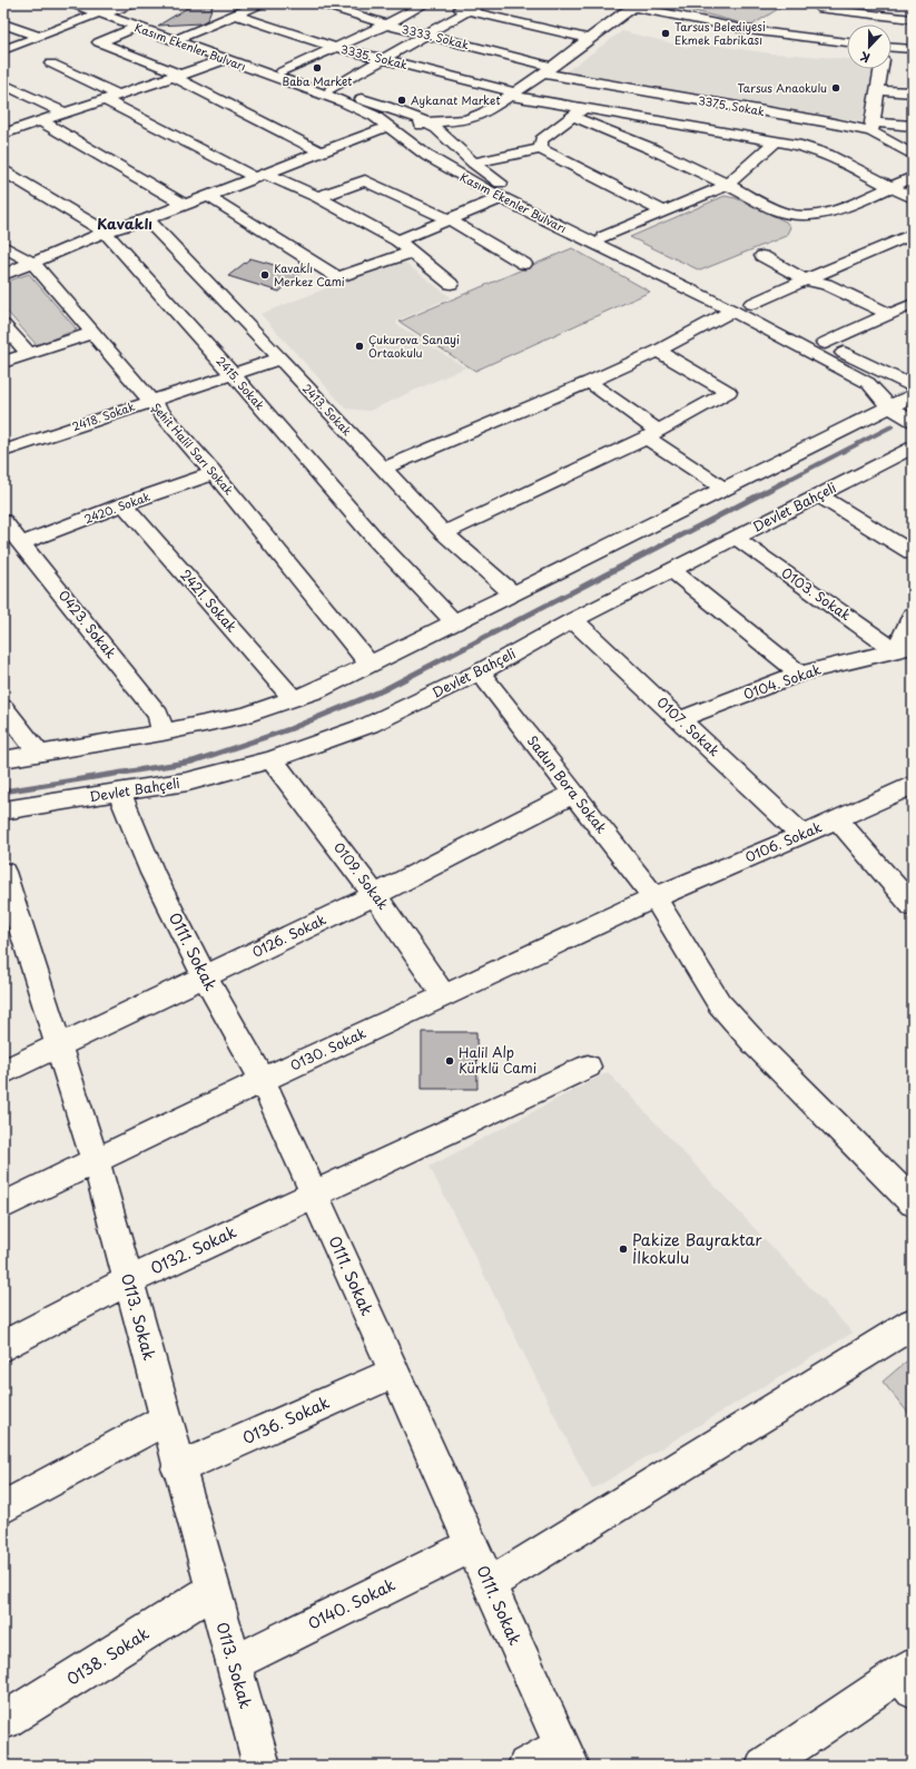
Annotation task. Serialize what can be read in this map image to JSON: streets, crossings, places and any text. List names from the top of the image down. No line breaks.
{"streets":{"street":["3333. Sokak","Kasım Ekenler Bulvarı","3335. Sokak","3375. Sokak","2415. Sokak","2413. Sokak","2418. Sokak","Şehit Halil Sarı Sokak","2420. Sokak","Devlet Bahçeli","0103. Sokak","2421. Sokak","0423. Sokak","0104. Sokak","0107. Sokak","Sadun Bora Sokak","0106. Sokak","0109. Sokak","0126. Sokak","0111. Sokak","0130. Sokak","0132. Sokak","0113. Sokak","0136. Sokak","0140. Sokak","0138. Sokak"]},"crossings":[["3333. Sokak","3375. Sokak"],["2415. Sokak","2418. Sokak"],["2413. Sokak","2418. Sokak"],["2418. Sokak","Şehit Halil Sarı Sokak"],["Şehit Halil Sarı Sokak","2420. Sokak"],["2420. Sokak","2421. Sokak"],["2420. Sokak","0423. Sokak"],["Devlet Bahçeli","0103. Sokak"],["Devlet Bahçeli","0107. Sokak"],["Devlet Bahçeli","Sadun Bora Sokak"],["Devlet Bahçeli","0109. Sokak"],["Devlet Bahçeli","0111. Sokak"],["0103. Sokak","0104. Sokak"],["0104. Sokak","0107. Sokak"],["0107. Sokak","0106. Sokak"],["Sadun Bora Sokak","0106. Sokak"],["Sadun Bora Sokak","0126. Sokak"],["Sadun Bora Sokak","0130. Sokak"],["0106. Sokak","0130. Sokak"],["0109. Sokak","0126. Sokak"],["0109. Sokak","0130. Sokak"],["0126. Sokak","0111. Sokak"],["0126. Sokak","0113. Sokak"],["0111. Sokak","0130. Sokak"],["0111. Sokak","0132. Sokak"],["0111. Sokak","0136. Sokak"],["0111. Sokak","0140. Sokak"],["0130. Sokak","0113. Sokak"],["0132. Sokak","0113. Sokak"],["0113. Sokak","0136. Sokak"],["0113. Sokak","0140. Sokak"],["0113. Sokak","0138. Sokak"]],"districts":["Kavaklı"],"places":["Tarsus Belediyesi Ekmek Fabrikası","Baba Market","Tarsus Anaokulu","Aykanat Market","Kavaklı Merkez Cami","Çukurova Sanayi Ortaokulu","Halil Alp Kürklü Cami","Pakize Bayraktar İlkokulu"],"north":"bottom"}
